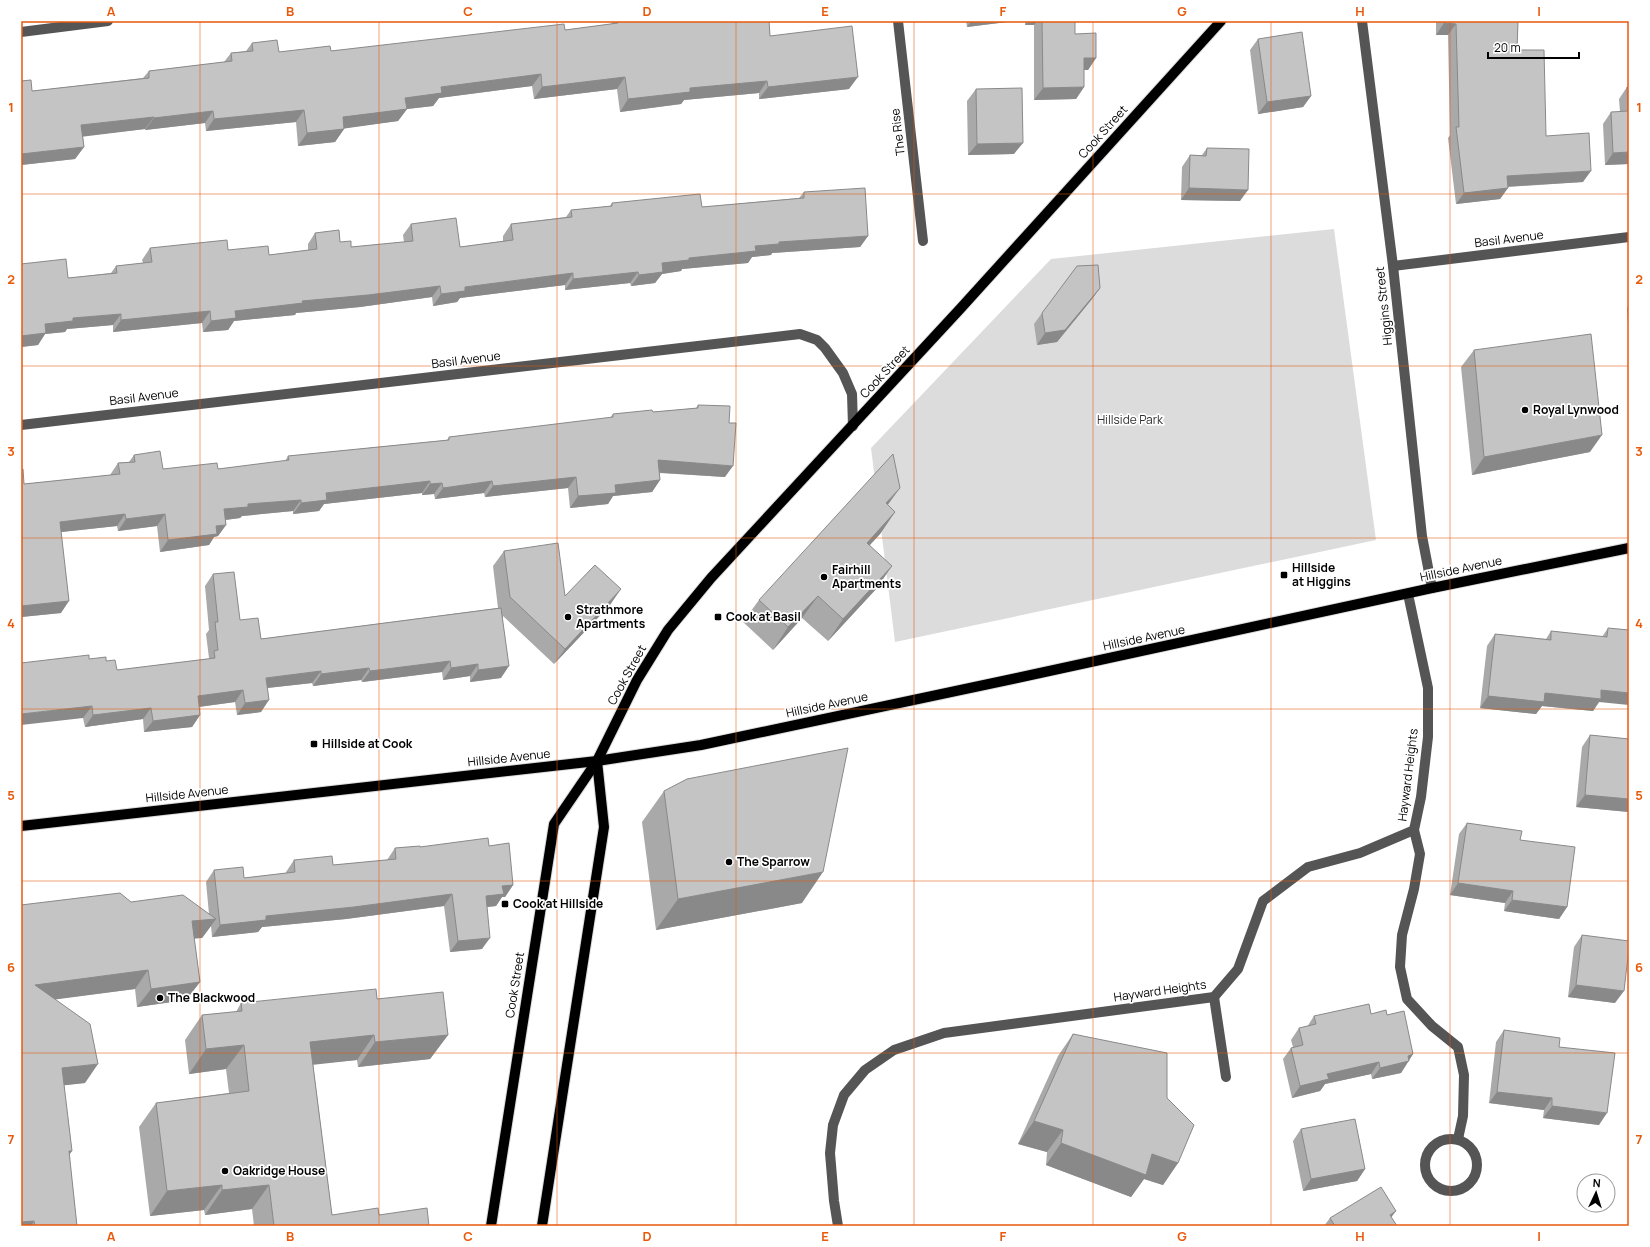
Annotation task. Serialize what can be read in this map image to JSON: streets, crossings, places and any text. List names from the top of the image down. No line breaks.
{"streets":{"main road":["Cook Street","Hillside Avenue"],"street":["The Rise","Basil Avenue","Higgins Street","Hayward Heights"]},"crossings":[["Cook Street","Basil Avenue"],["Cook Street","Hillside Avenue"],["Basil Avenue","Higgins Street"],["Higgins Street","Hillside Avenue"],["Hillside Avenue","Hayward Heights"]],"parks":["Hillside Park"],"places":{"other":["Royal Lynwood","Fairhill Apartments","Strathmore Apartments","The Sparrow","The Blackwood","Oakridge House"],"transit":["Hillside at Higgins","Cook at Basil","Hillside at Cook","Cook at Hillside"]},"scale_bar":"20 m","north":"top","grid":{"columns":["A","B","C","D","E","F","G","H","I"],"rows":["1","2","3","4","5","6","7"]}}
